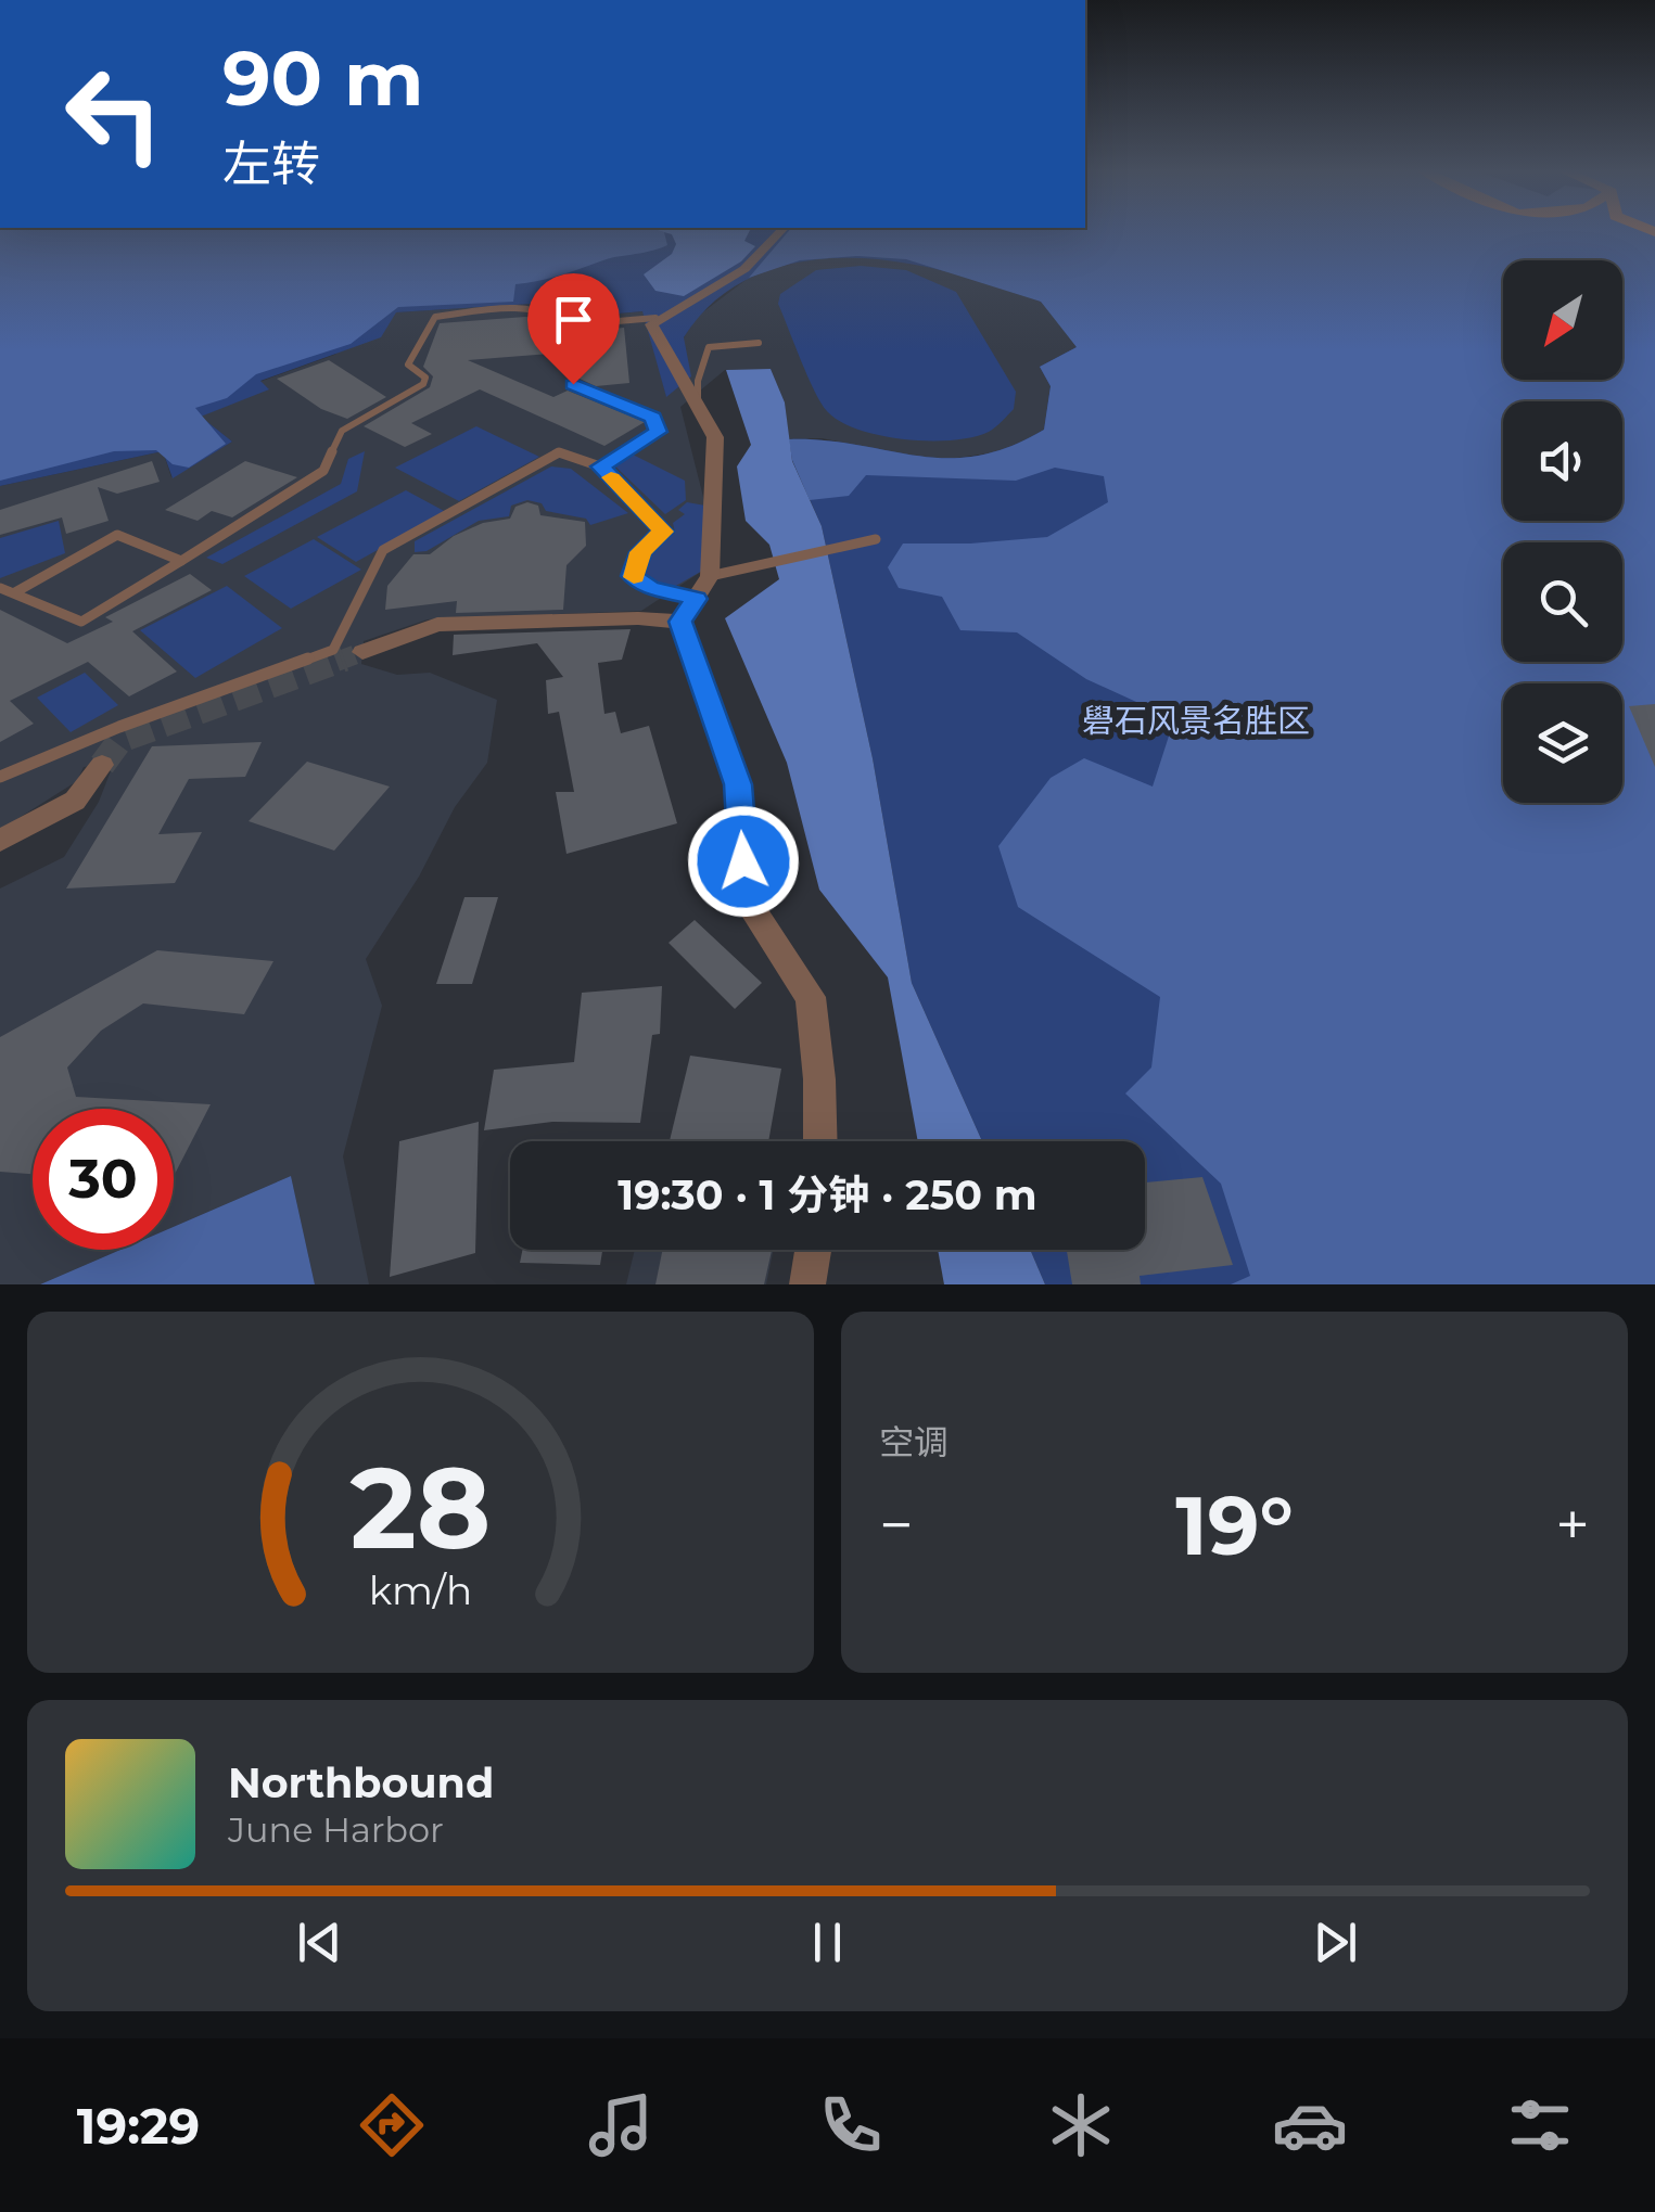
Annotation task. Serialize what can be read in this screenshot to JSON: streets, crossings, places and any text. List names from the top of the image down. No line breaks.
{"parks":["礐石风景名胜区"],"north":"bottom left","page":{"turn":["90 m","左转"],"limit":"30","trip":"19:30 · 1 分钟 · 250 m","tile":"空调","heat":["−","19°","+"],"song":["Northbound","June Harbor"],"tabs":"19:29","gauge":["28","km/h"]}}
